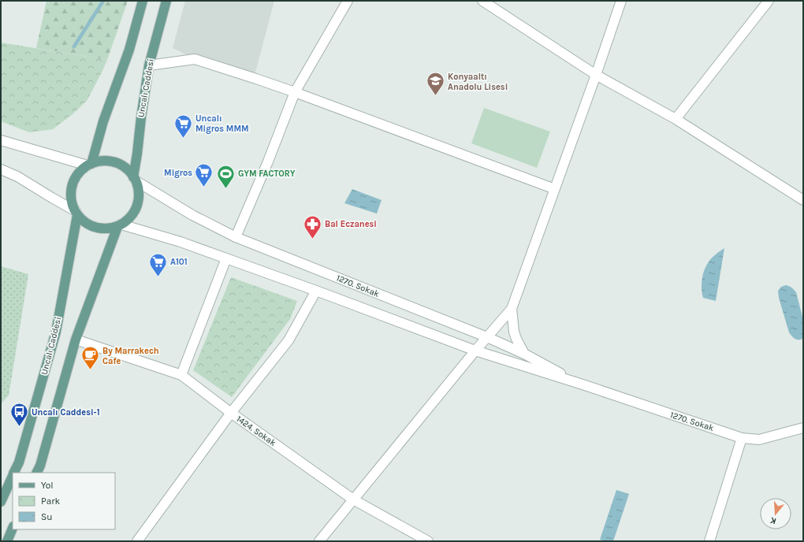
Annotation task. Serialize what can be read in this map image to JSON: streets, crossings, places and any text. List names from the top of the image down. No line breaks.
{"streets":{"main road":["Uncalı Caddesi"],"street":["1270. Sokak","1424. Sokak"]},"crossings":[["Uncalı Caddesi","1270. Sokak"]],"places":{"school or university":["Konyaaltı Anadolu Lisesi"],"supermarket":["Uncalı Migros MMM","Migros","A101"],"sports":["GYM FACTORY"],"pharmacy":["Bal Eczanesi"],"cafe":["By Marrakech Cafe"],"bus stop":["Uncalı Caddesi-1"]},"legend":["Yol","Park","Su"],"north":"bottom"}
